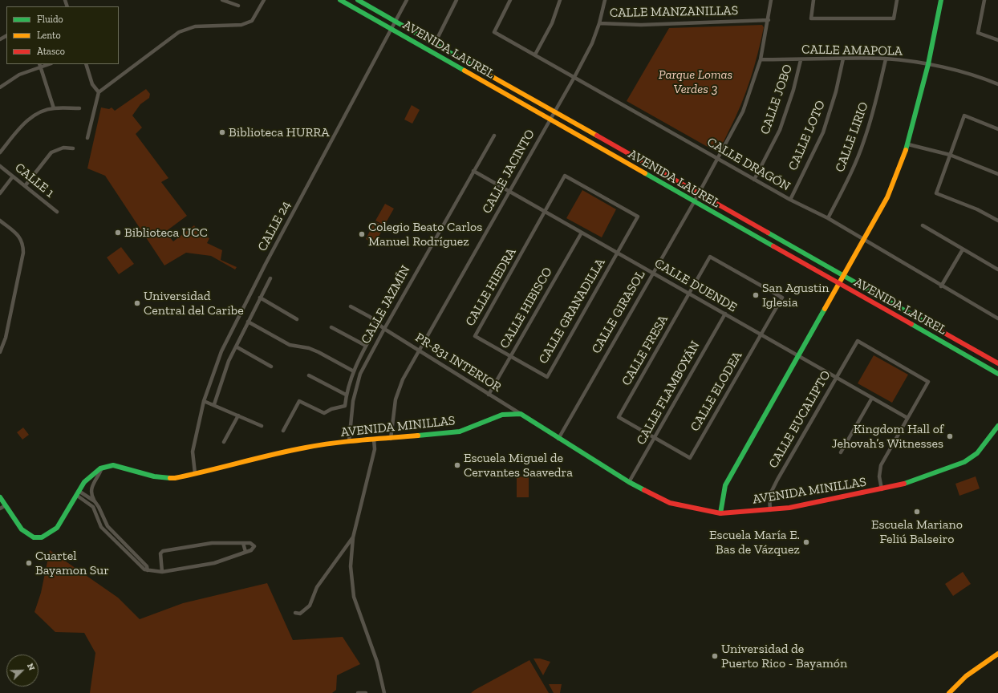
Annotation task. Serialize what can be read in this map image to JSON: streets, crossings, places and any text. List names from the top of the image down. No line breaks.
{"streets":{"street":["CALLE MANZANILLAS","AVENIDA LAUREL","CALLE AMAPOLA","CALLE JOBO","CALLE LOTO","CALLE LIRIO","CALLE DRAGÓN","CALLE JACINTO","CALLE 1","CALLE 24","CALLE DUENDE","CALLE HIEDRA","CALLE JAZMÍN","CALLE HIBISCO","CALLE GRANADILLA","CALLE GIRASOL","CALLE FRESA","PR-831 INTERIOR","CALLE ELODEA","CALLE FLAMBOYÁN","CALLE EUCALIPTO","AVENIDA MINILLAS"]},"crossings":[["CALLE MANZANILLAS","CALLE JACINTO"],["CALLE MANZANILLAS","CALLE GIRASOL"],["AVENIDA LAUREL","CALLE JACINTO"],["AVENIDA LAUREL","CALLE 24"],["AVENIDA LAUREL","CALLE GIRASOL"],["CALLE AMAPOLA","CALLE JOBO"],["CALLE AMAPOLA","CALLE LOTO"],["CALLE AMAPOLA","CALLE LIRIO"],["CALLE AMAPOLA","CALLE GIRASOL"],["CALLE JOBO","CALLE DRAGÓN"],["CALLE LOTO","CALLE DRAGÓN"],["CALLE LIRIO","CALLE DRAGÓN"],["CALLE DRAGÓN","CALLE JACINTO"],["CALLE DRAGÓN","CALLE GIRASOL"],["CALLE JACINTO","CALLE DUENDE"],["CALLE JACINTO","PR-831 INTERIOR"],["CALLE JACINTO","AVENIDA MINILLAS"],["CALLE 24","AVENIDA MINILLAS"],["CALLE DUENDE","CALLE HIEDRA"],["CALLE DUENDE","CALLE JAZMÍN"],["CALLE DUENDE","CALLE HIBISCO"],["CALLE DUENDE","CALLE GRANADILLA"],["CALLE DUENDE","CALLE GIRASOL"],["CALLE DUENDE","CALLE FRESA"],["CALLE DUENDE","CALLE ELODEA"],["CALLE DUENDE","CALLE FLAMBOYÁN"],["CALLE DUENDE","CALLE EUCALIPTO"],["CALLE HIEDRA","CALLE HIBISCO"],["CALLE HIEDRA","CALLE GRANADILLA"],["CALLE JAZMÍN","PR-831 INTERIOR"],["CALLE JAZMÍN","AVENIDA MINILLAS"],["CALLE HIBISCO","CALLE GRANADILLA"],["CALLE HIBISCO","PR-831 INTERIOR"],["CALLE GIRASOL","AVENIDA MINILLAS"],["CALLE FRESA","CALLE ELODEA"],["CALLE FRESA","CALLE FLAMBOYÁN"],["PR-831 INTERIOR","AVENIDA MINILLAS"],["CALLE ELODEA","CALLE FLAMBOYÁN"],["CALLE FLAMBOYÁN","AVENIDA MINILLAS"],["CALLE EUCALIPTO","AVENIDA MINILLAS"]],"parks":["Parque Lomas Verdes 3"],"places":["Biblioteca HURRA","Biblioteca UCC","Colegio Beato Carlos Manuel Rodríguez","San Agustin Iglesia","Universidad Central del Caribe","Kingdom Hall of Jehovah’s Witnesses","Escuela Miguel de Cervantes Saavedra","Escuela Mariano Feliú Balseiro","Escuela María E. Bas de Vázquez","Cuartel Bayamon Sur","Universidad de Puerto Rico - Bayamón"],"legend":["Fluido","Lento","Atasco"],"north":"top right"}
